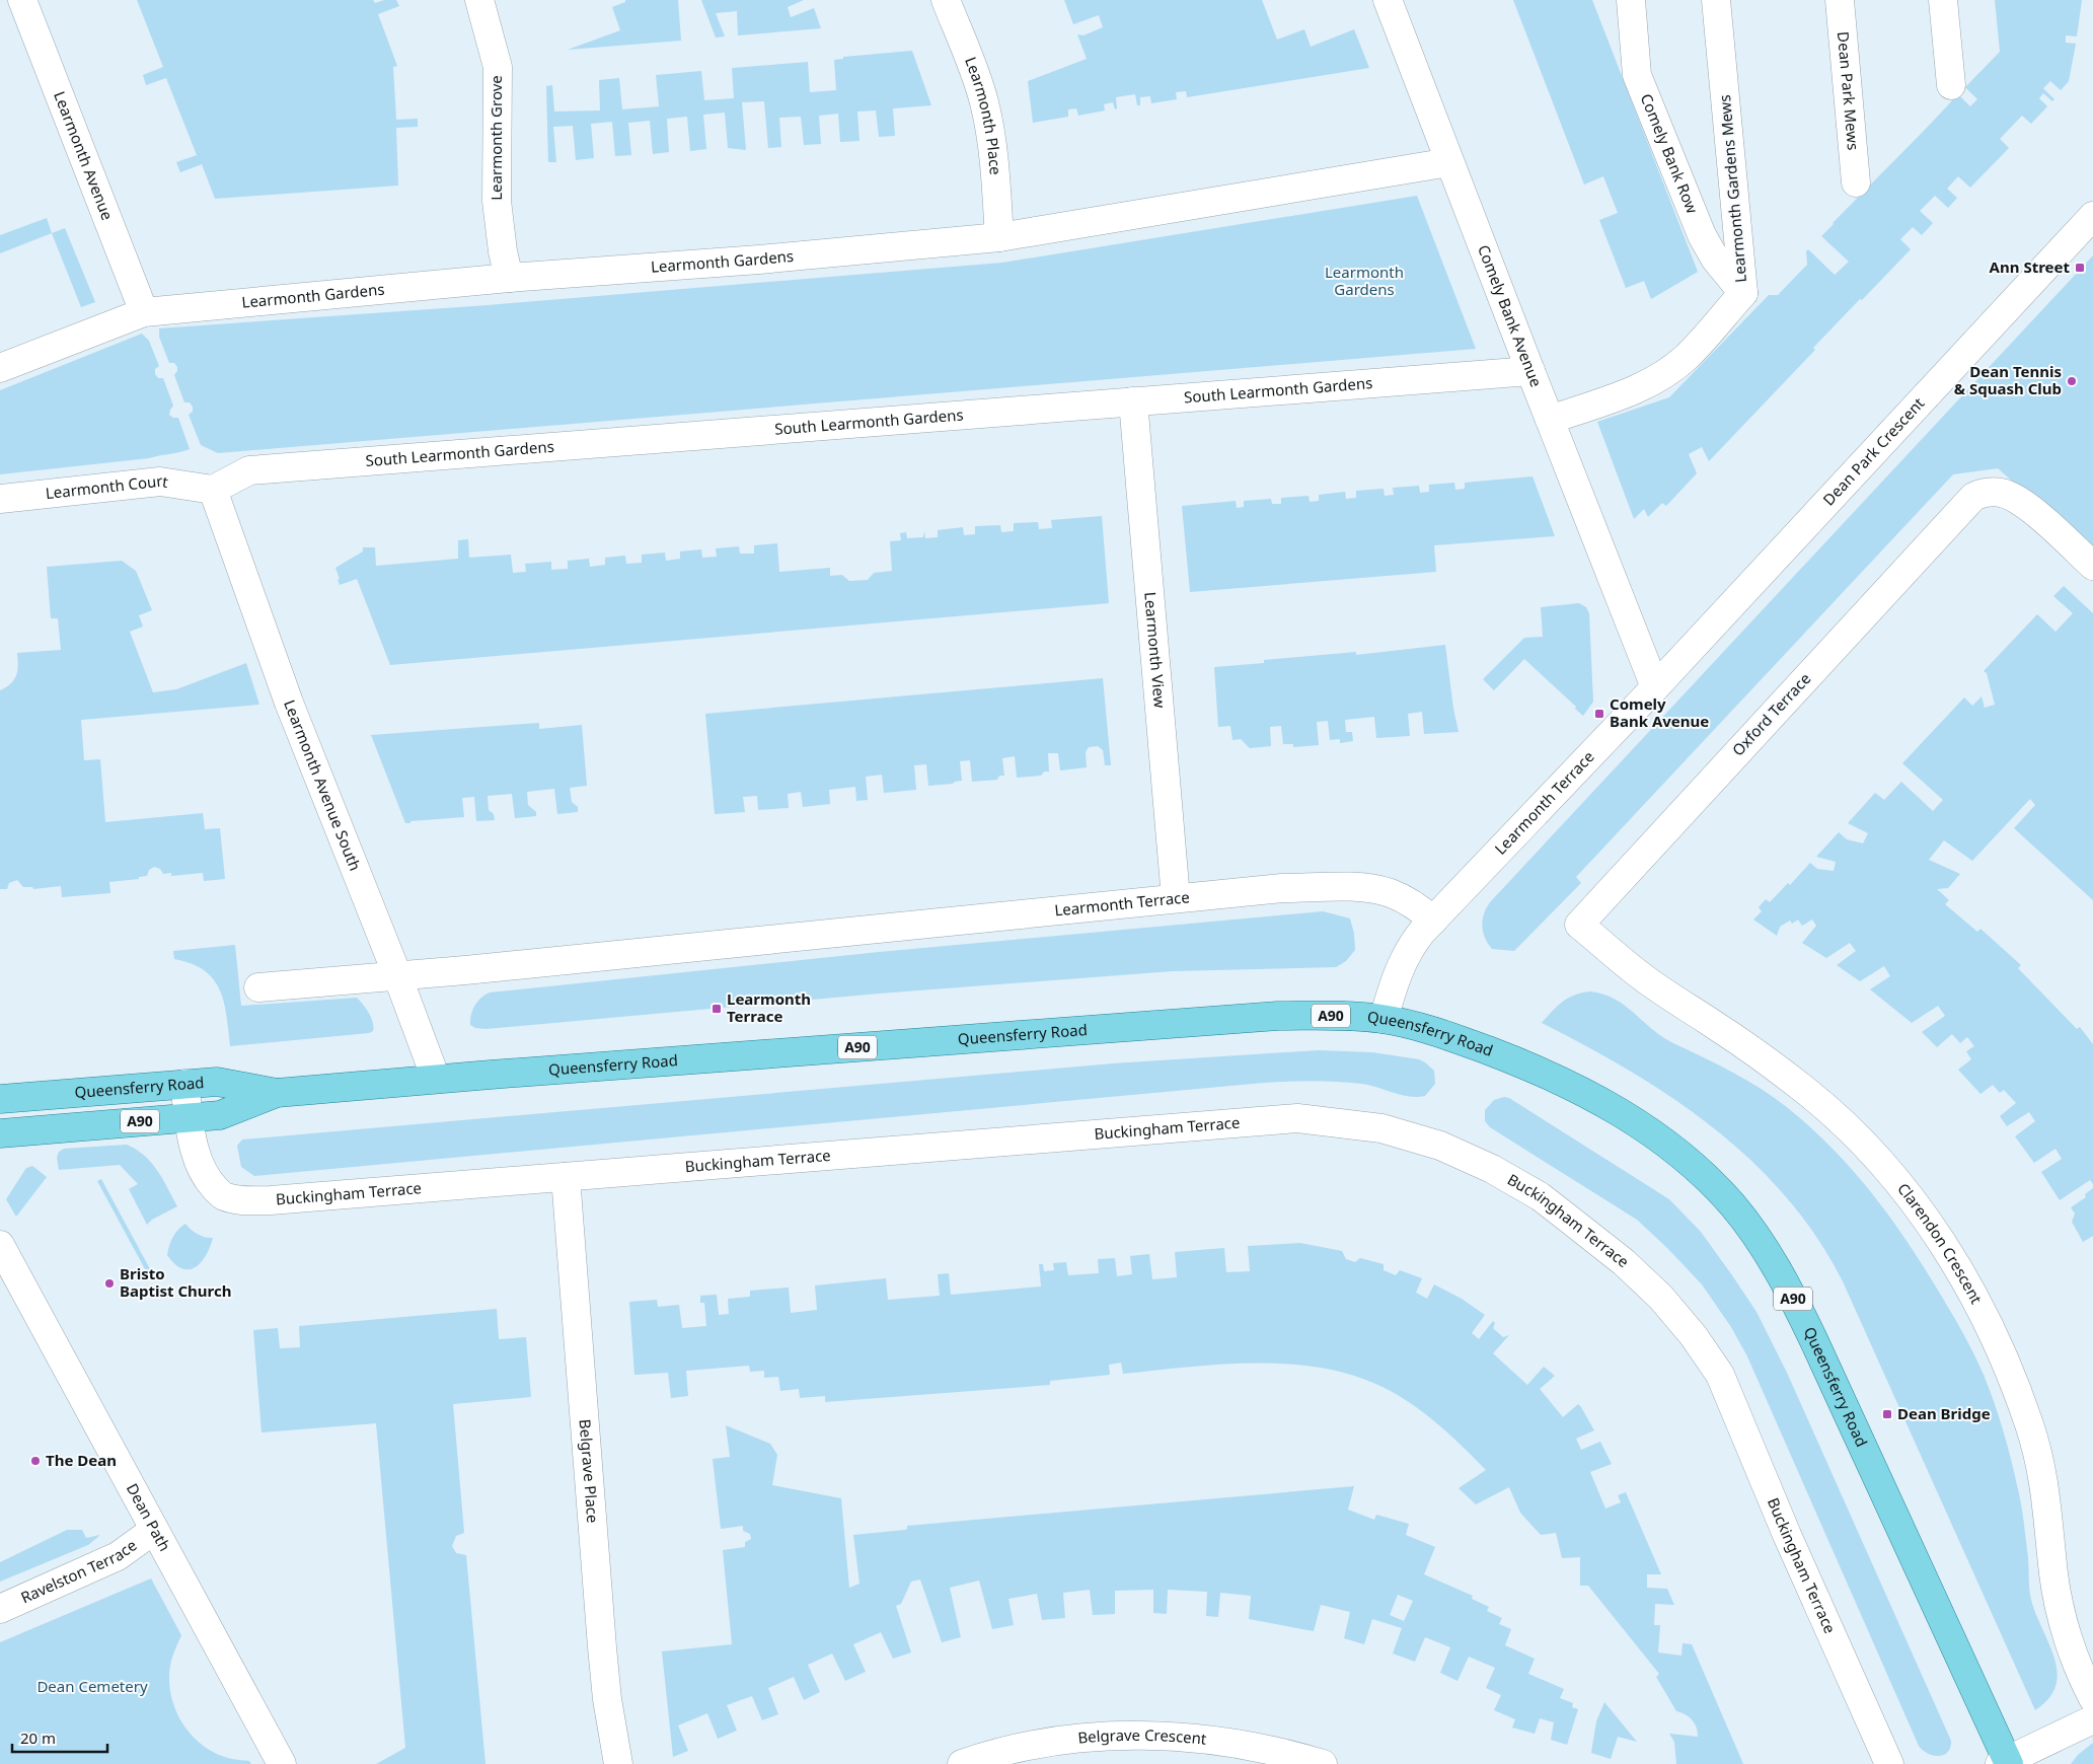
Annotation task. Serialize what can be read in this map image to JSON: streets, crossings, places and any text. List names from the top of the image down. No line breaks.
{"streets":{"main road":["A90","Queensferry Road"],"street":["Dean Park Mews","Learmonth Place","Learmonth Grove","Comely Bank Row","Learmonth Avenue","Learmonth Gardens Mews","Learmonth Gardens","Comely Bank Avenue","South Learmonth Gardens","Dean Park Crescent","Learmonth Court","Learmonth View","Oxford Terrace","Learmonth Avenue South","Learmonth Terrace","Buckingham Terrace","Clarendon Crescent","Belgrave Place","Dean Path","Ravelston Terrace","Belgrave Crescent"]},"crossings":[["Learmonth Place","Learmonth Gardens"],["Learmonth Grove","Learmonth Gardens"],["Comely Bank Row","Learmonth Gardens Mews"],["Learmonth Avenue","Learmonth Gardens"],["Learmonth Gardens Mews","Comely Bank Avenue"],["Learmonth Gardens","Comely Bank Avenue"],["Comely Bank Avenue","South Learmonth Gardens"],["Comely Bank Avenue","Dean Park Crescent"],["Comely Bank Avenue","Learmonth Terrace"],["South Learmonth Gardens","Learmonth Court"],["South Learmonth Gardens","Learmonth View"],["South Learmonth Gardens","Learmonth Avenue South"],["Dean Park Crescent","Learmonth Terrace"],["Learmonth Court","Learmonth Avenue South"],["Learmonth View","Learmonth Terrace"],["Oxford Terrace","Clarendon Crescent"],["Learmonth Avenue South","Learmonth Terrace"],["Learmonth Avenue South","Queensferry Road"],["Learmonth Terrace","Queensferry Road"],["Queensferry Road","Buckingham Terrace"],["Buckingham Terrace","Belgrave Place"],["Dean Path","Ravelston Terrace"]],"parks":["Learmonth Gardens","Dean Cemetery"],"places":{"transit":["Ann Street","Comely Bank Avenue","Learmonth Terrace","Dean Bridge"],"other":["Dean Tennis & Squash Club","Bristo Baptist Church","The Dean"]},"scale_bar":"20 m"}
